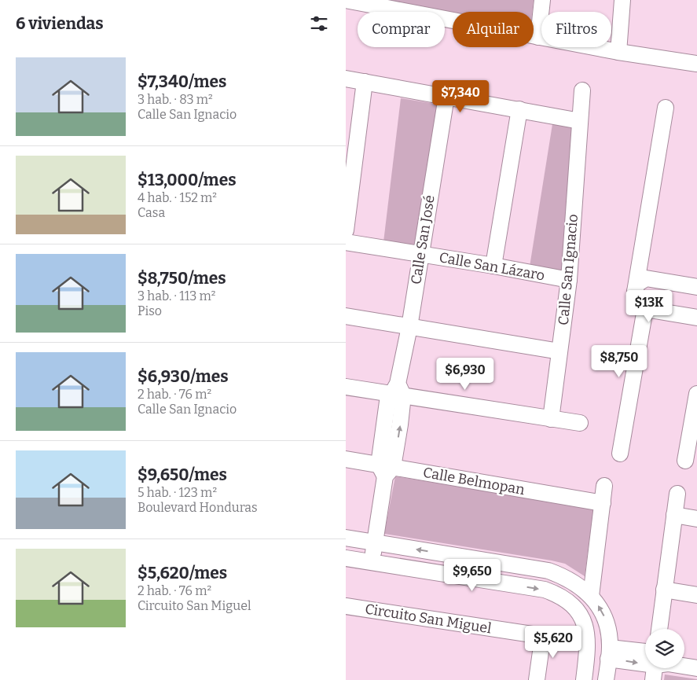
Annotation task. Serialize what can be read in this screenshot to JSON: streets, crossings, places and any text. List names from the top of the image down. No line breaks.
{"streets":{"street":["Calle San José","Calle San Lázaro","Calle San Ignacio","Calle Belmopan","Circuito San Miguel"]},"crossings":[["Calle San José","Calle San Lázaro"],["Calle San José","Calle Belmopan"],["Calle San Lázaro","Calle San Ignacio"]],"page":{"heading":"6 viviendas","chip":["Comprar","Alquilar","Filtros"],"list":[{"name":"$7,340/mes","note":"3 hab. · 83 m² · Calle San Ignacio"},{"name":"$13,000/mes","note":"4 hab. · 152 m² · Casa"},{"name":"$8,750/mes","note":"3 hab. · 113 m² · Piso"},{"name":"$6,930/mes","note":"2 hab. · 76 m² · Calle San Ignacio"},{"name":"$9,650/mes","note":"5 hab. · 123 m² · Boulevard Honduras"},{"name":"$5,620/mes","note":"2 hab. · 76 m² · Circuito San Miguel"}],"price":["$7,340","$13K","$8,750","$6,930","$9,650","$5,620"]}}
